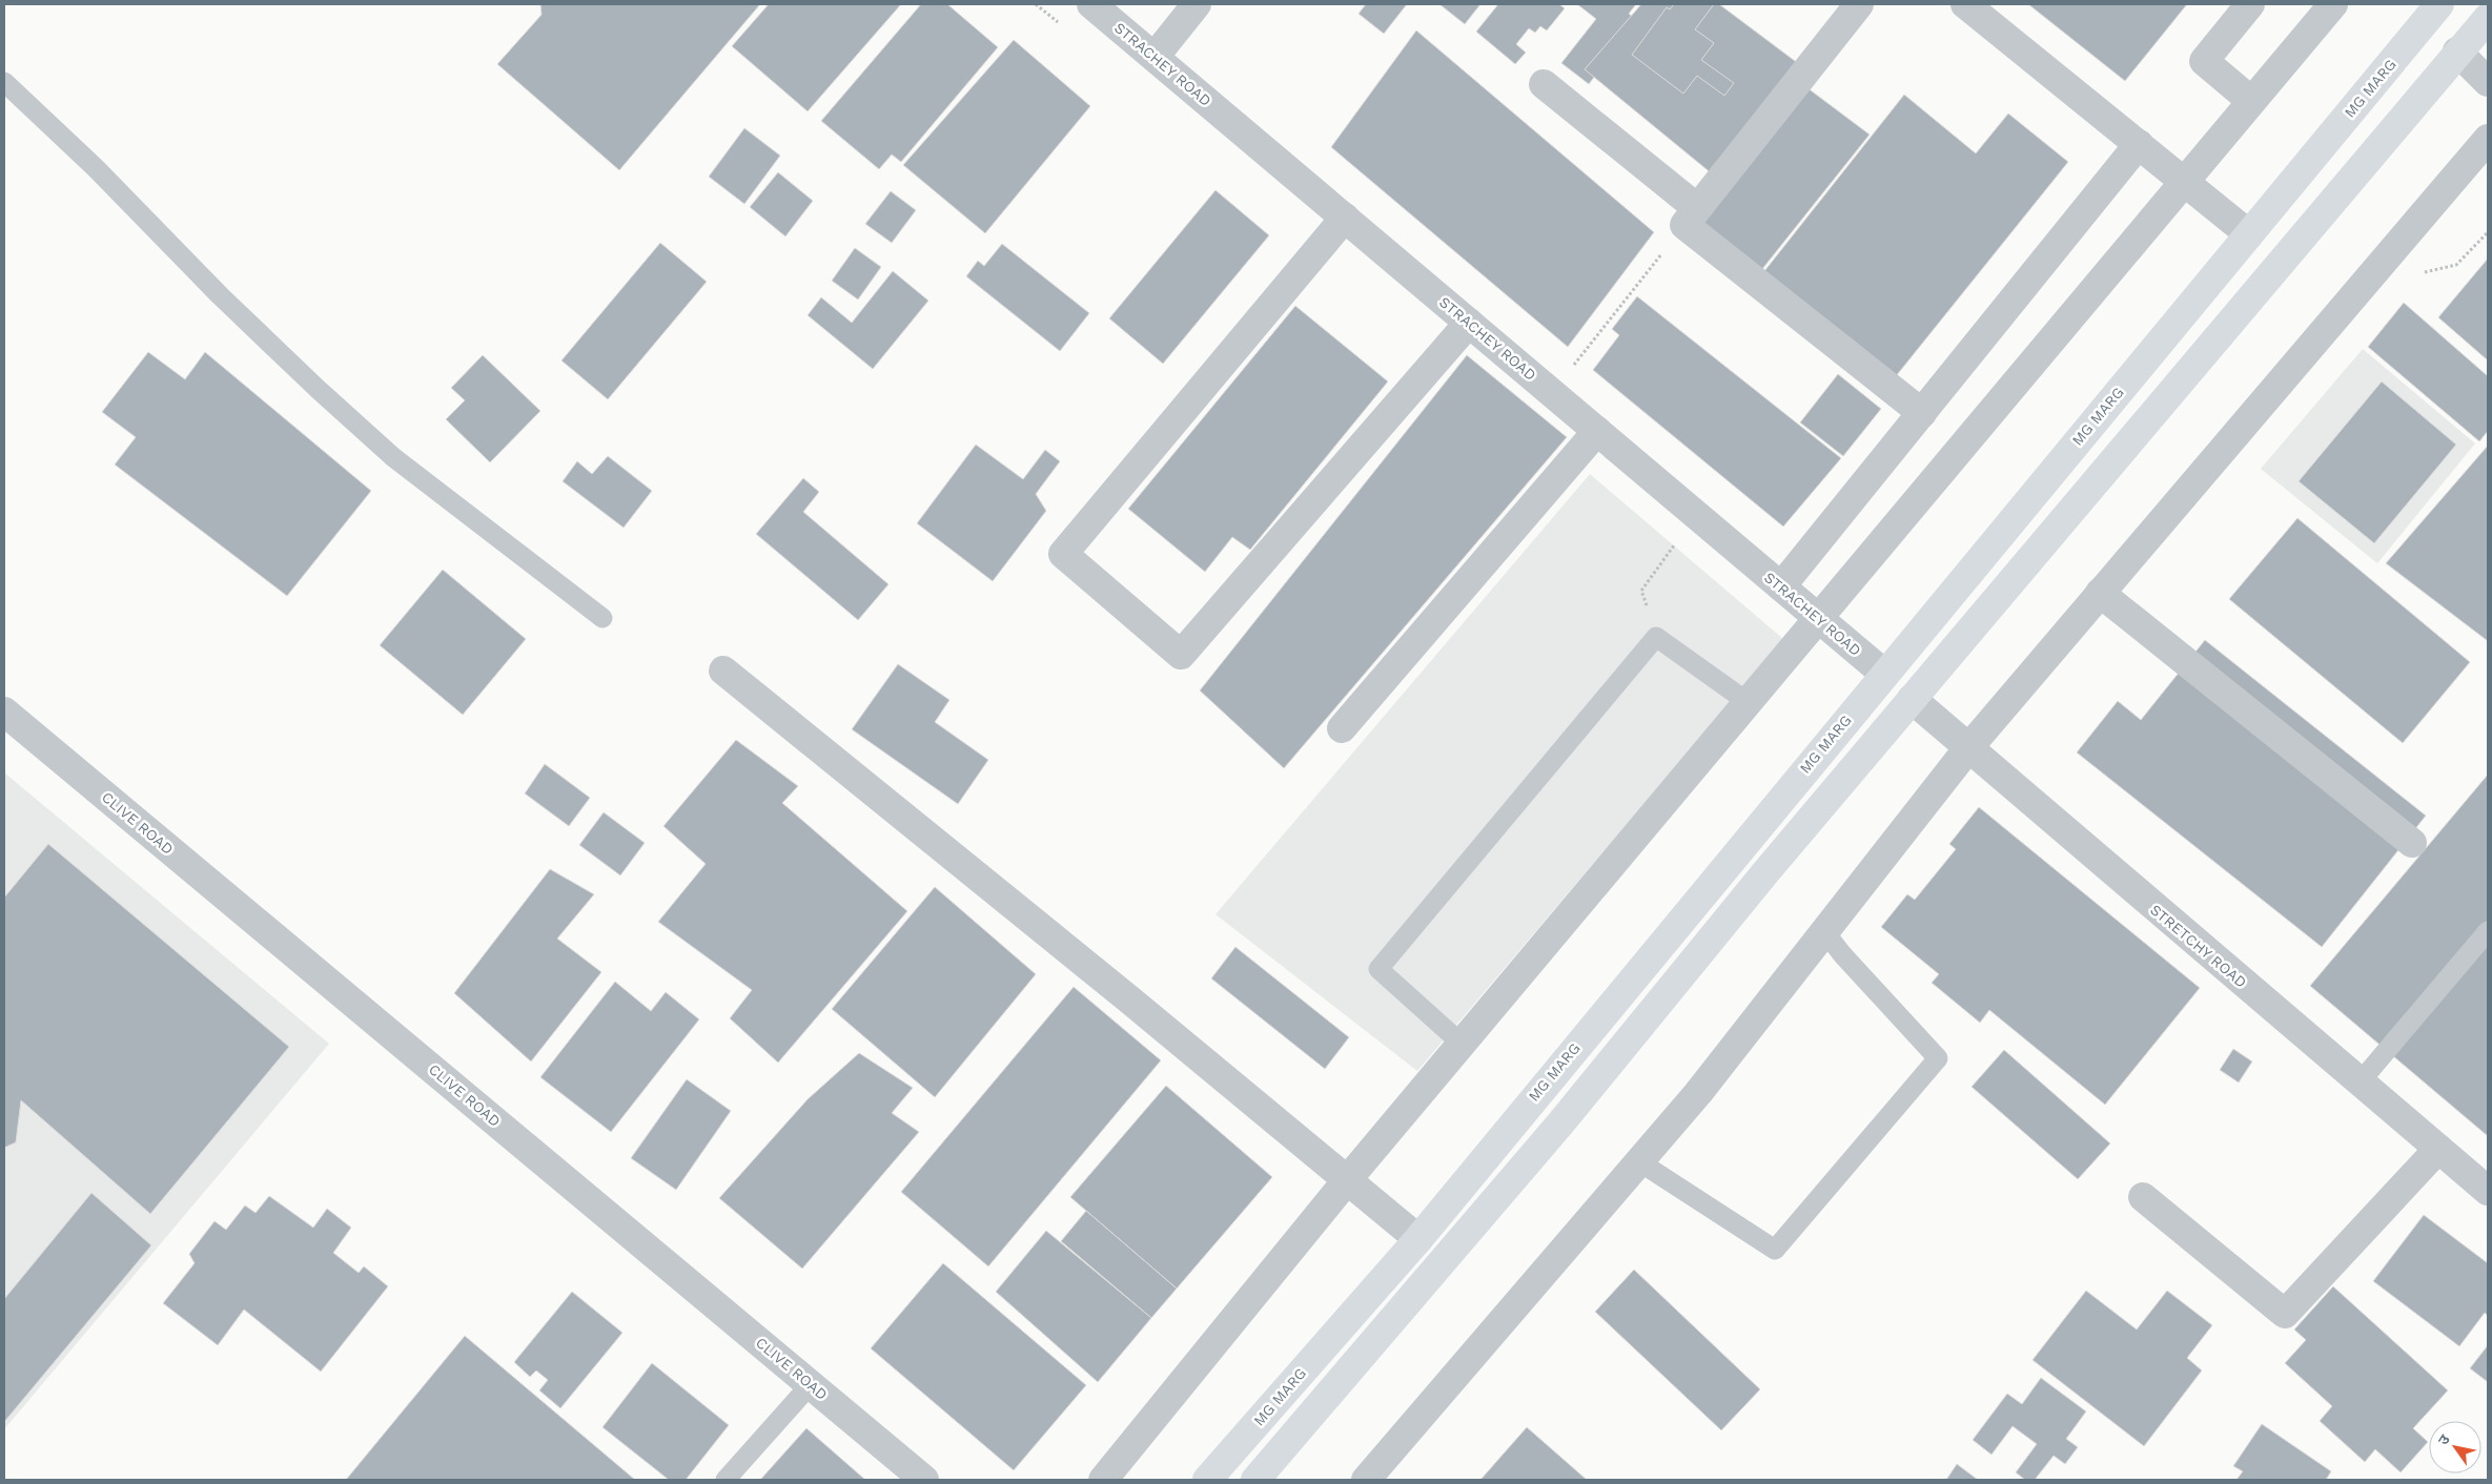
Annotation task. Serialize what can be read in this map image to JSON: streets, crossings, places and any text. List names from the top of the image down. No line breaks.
{"streets":{"main road":["MG MARG"],"street":["STRACHEY ROAD","CLIVE ROAD","STRETCHY ROAD"]},"crossings":[["STRACHEY ROAD","MG MARG"]],"north":"top left"}
